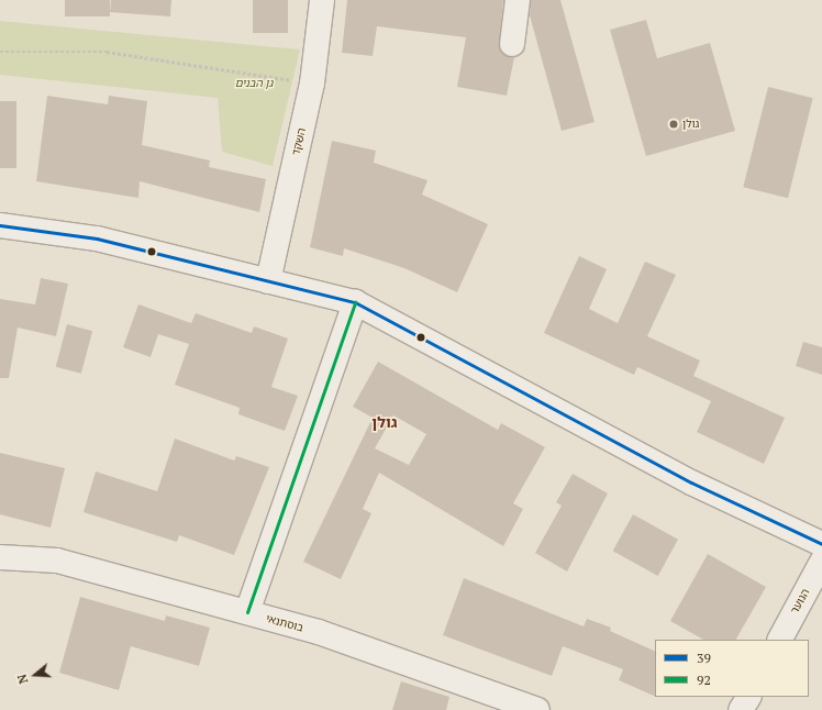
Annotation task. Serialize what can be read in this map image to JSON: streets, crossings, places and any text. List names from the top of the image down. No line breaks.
{"streets":{"street":["השקד","הנוער","בוסתנאי"]},"districts":["גולן"],"parks":["גן הבנים"],"places":["גולן"],"lines":["transit line 39","transit line 92"],"legend":["39","92"],"north":"left"}
